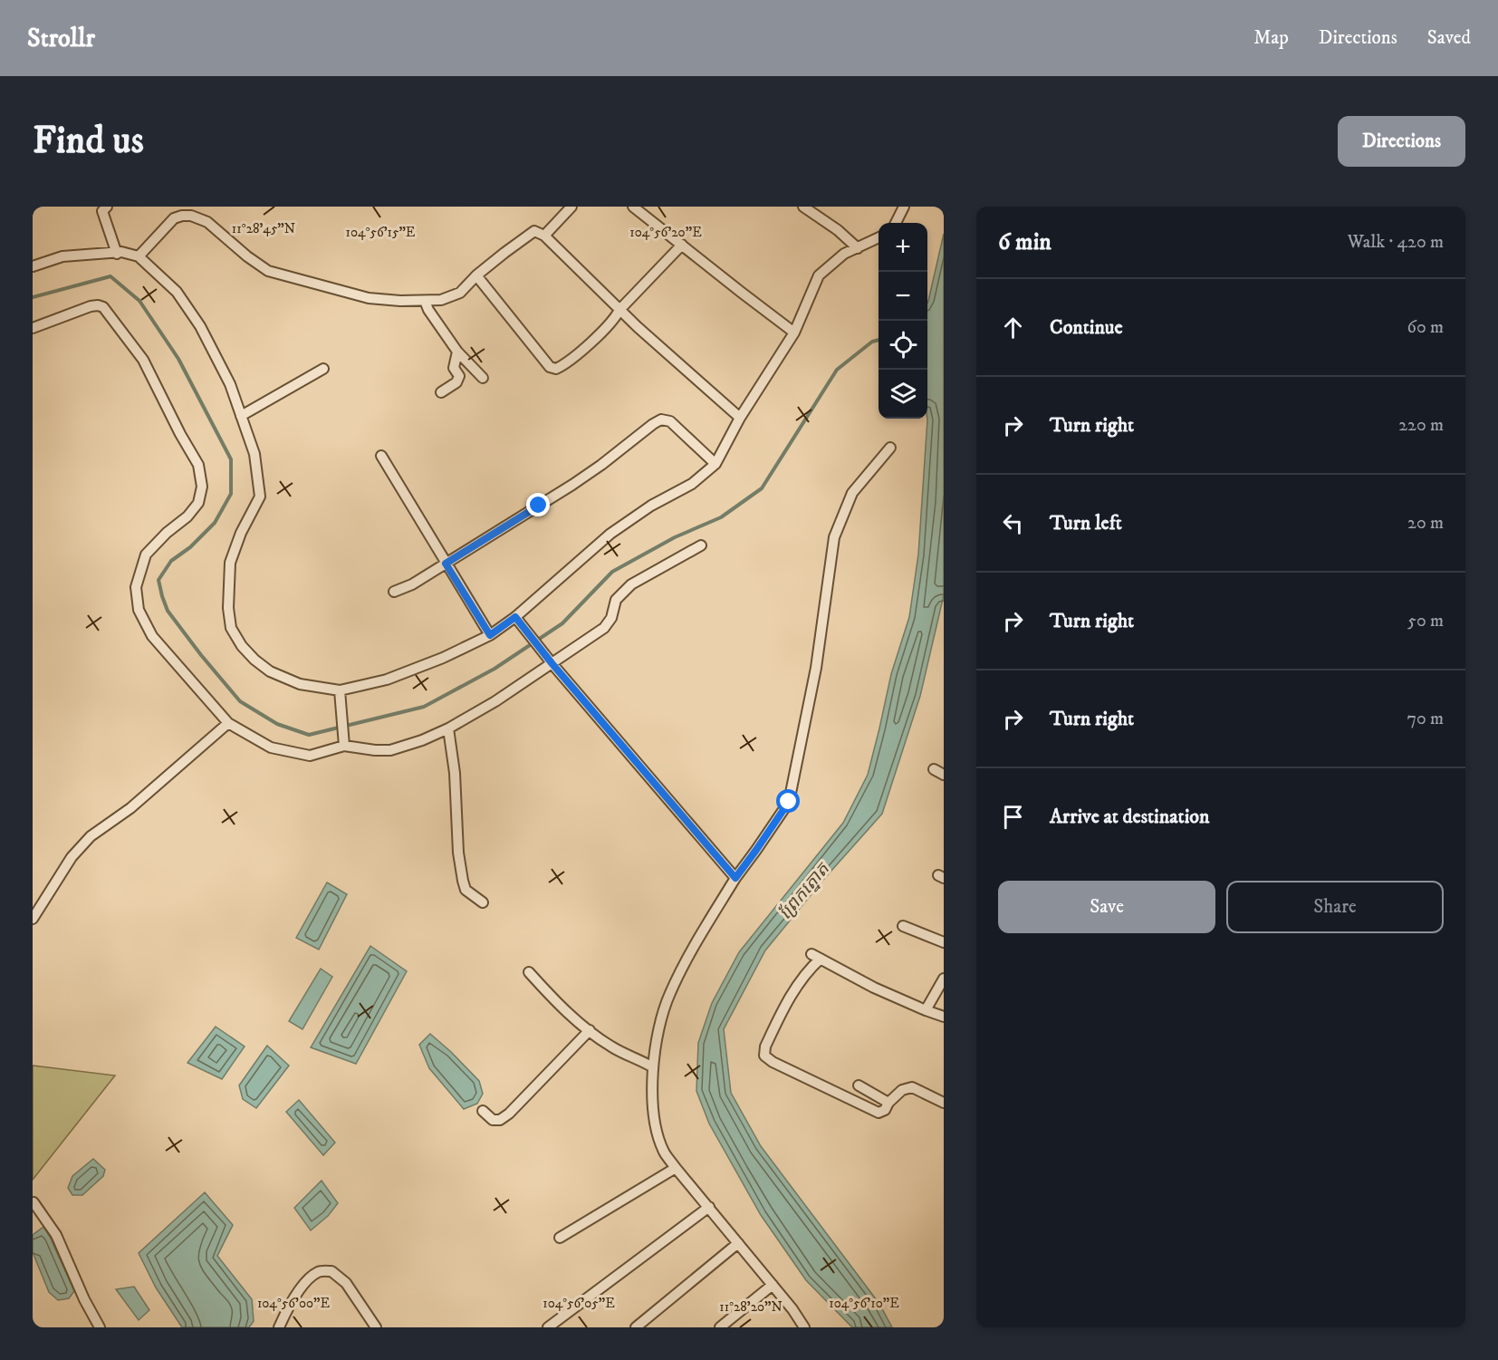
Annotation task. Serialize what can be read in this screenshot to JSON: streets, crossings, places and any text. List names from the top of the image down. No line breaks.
{"water":["ព្រែកត្នោត"],"page":{"header":"Strollr","nav":["Map","Directions","Saved"],"buttons":["Directions",["Save","Share"]],"title":"Find us","heading":["6 min","Walk · 420 m"],"map_buttons":["+","−"],"list":[["Continue","60 m"],["Turn right","220 m"],["Turn left","20 m"],["Turn right","50 m"],["Turn right","70 m"],"Arrive at destination"]},"coordinates":["11°28'45\"N","104°56'20\"E","104°56'15\"E","104°56'00\"E","104°56'05\"E","104°56'10\"E","11°28'20\"N"]}
